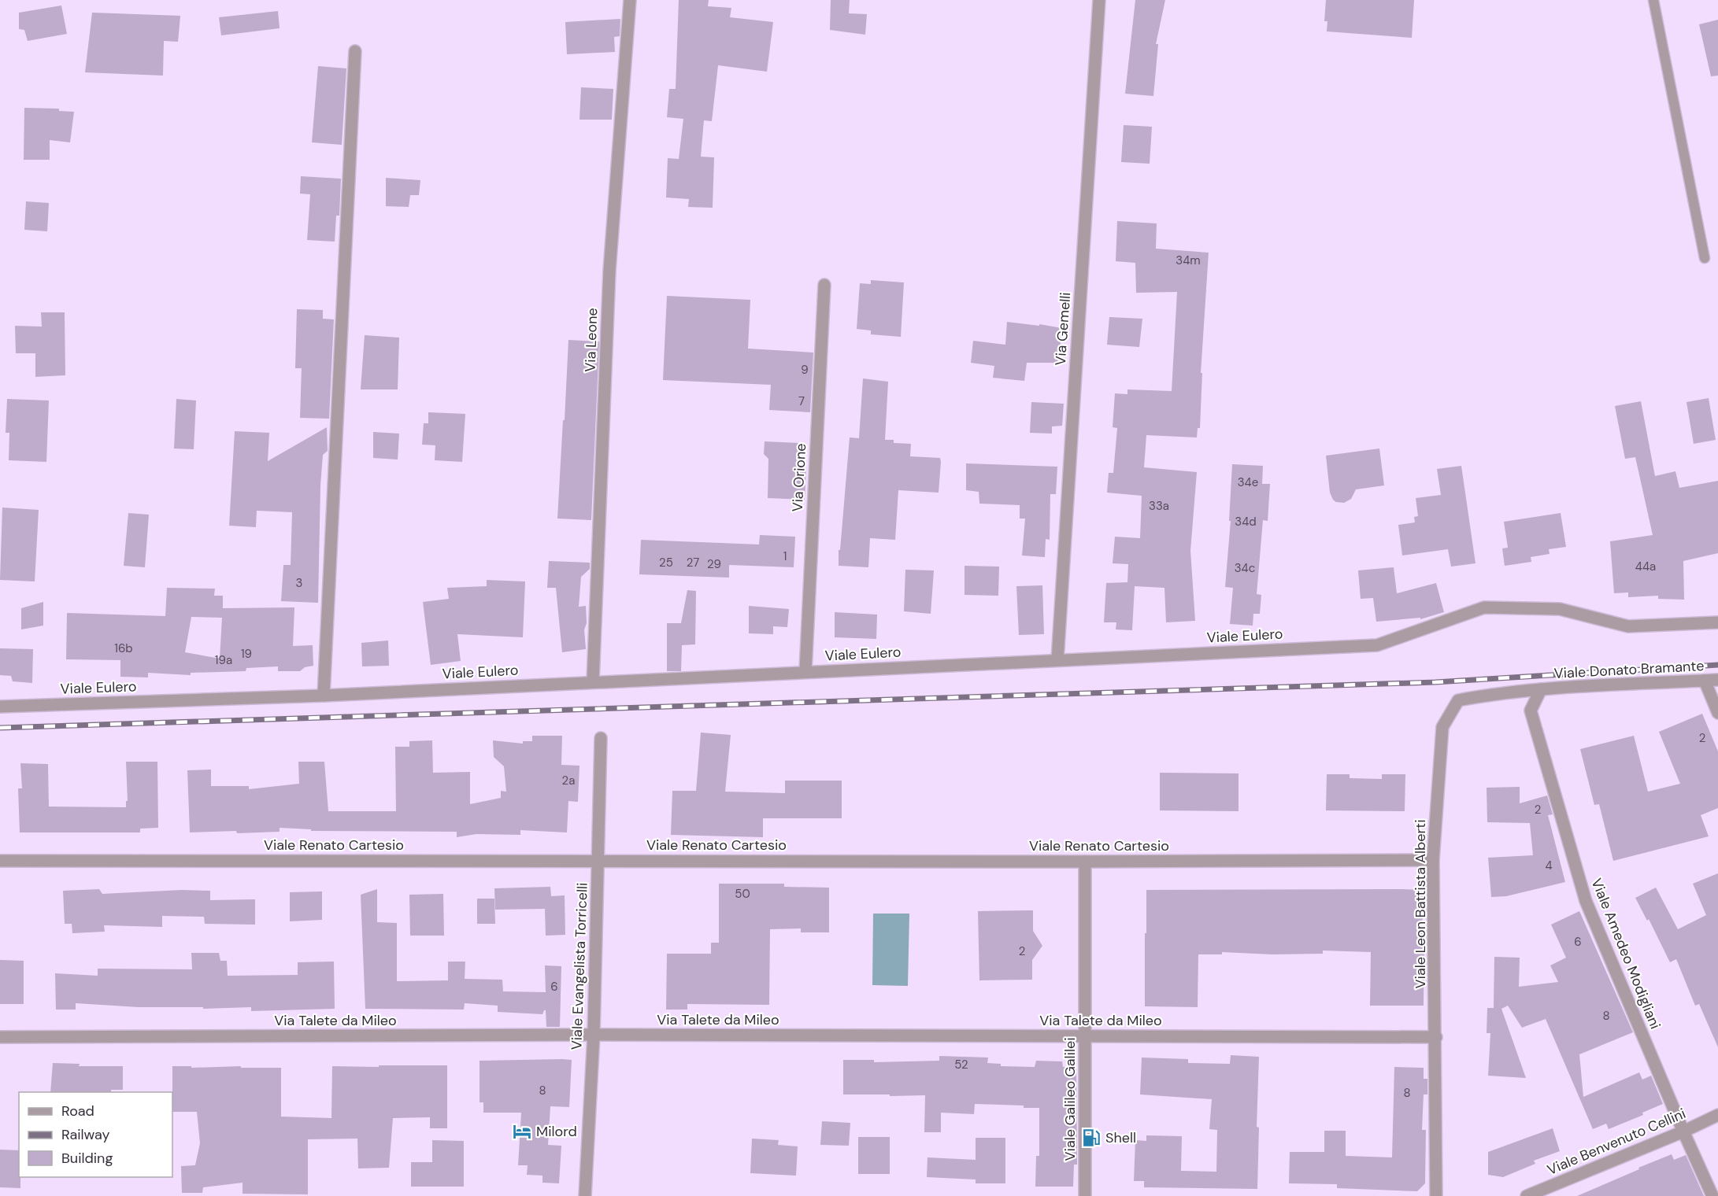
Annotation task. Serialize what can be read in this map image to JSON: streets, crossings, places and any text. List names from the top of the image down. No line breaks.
{"streets":{"street":["Via Gemelli","Via Leone","Via Orione","Viale Eulero","Viale Donato Bramante","Viale Renato Cartesio","Viale Leon Battista Alberti","Viale Amedeo Modigliani","Viale Evangelista Torricelli","Via Talete da Mileo","Viale Galileo Galilei","Viale Benvenuto Cellini"]},"crossings":[["Via Gemelli","Viale Eulero"],["Via Leone","Viale Eulero"],["Via Orione","Viale Eulero"],["Viale Donato Bramante","Viale Leon Battista Alberti"],["Viale Donato Bramante","Viale Amedeo Modigliani"],["Viale Renato Cartesio","Viale Leon Battista Alberti"],["Viale Renato Cartesio","Viale Evangelista Torricelli"],["Viale Renato Cartesio","Viale Galileo Galilei"],["Viale Leon Battista Alberti","Viale Amedeo Modigliani"],["Viale Leon Battista Alberti","Via Talete da Mileo"],["Viale Amedeo Modigliani","Viale Benvenuto Cellini"],["Viale Evangelista Torricelli","Via Talete da Mileo"],["Via Talete da Mileo","Viale Galileo Galilei"]],"places":{"hotel":["Milord"],"fuel station":["Shell"]},"house_numbers":["34m","9","7","34e","33a","34d","1","25","27","29","44a","34c","3","16b","19","19a","2","2a","2","4","50","6","2","6","8","52","8","8"],"legend":["Road","Railway","Building"]}
